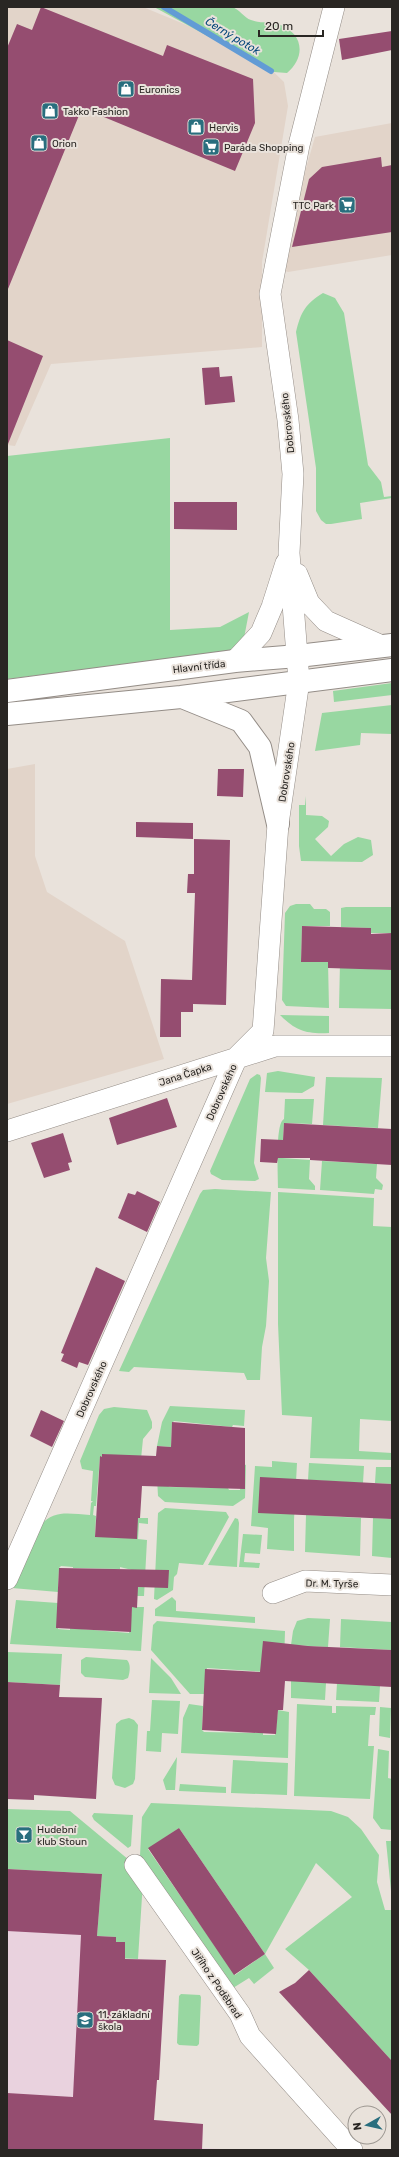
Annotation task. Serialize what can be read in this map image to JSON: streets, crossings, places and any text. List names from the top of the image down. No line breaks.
{"streets":{"main road":["Hlavní třída"],"street":["Dobrovského","Jana Čapka","Dr. M. Tyrše","Jiřího z Poděbrad"]},"crossings":[["Dobrovského","Hlavní třída"],["Dobrovského","Jana Čapka"]],"water":["Černý potok"],"places":{"shop":["Euronics","Takko Fashion","Hervis","Orion"],"supermarket":["Paráda Shopping","TTC Park"],"bar":["Hudební klub Stoun"],"school or university":["11. základní škola"]},"scale_bar":"20 m","north":"left"}
